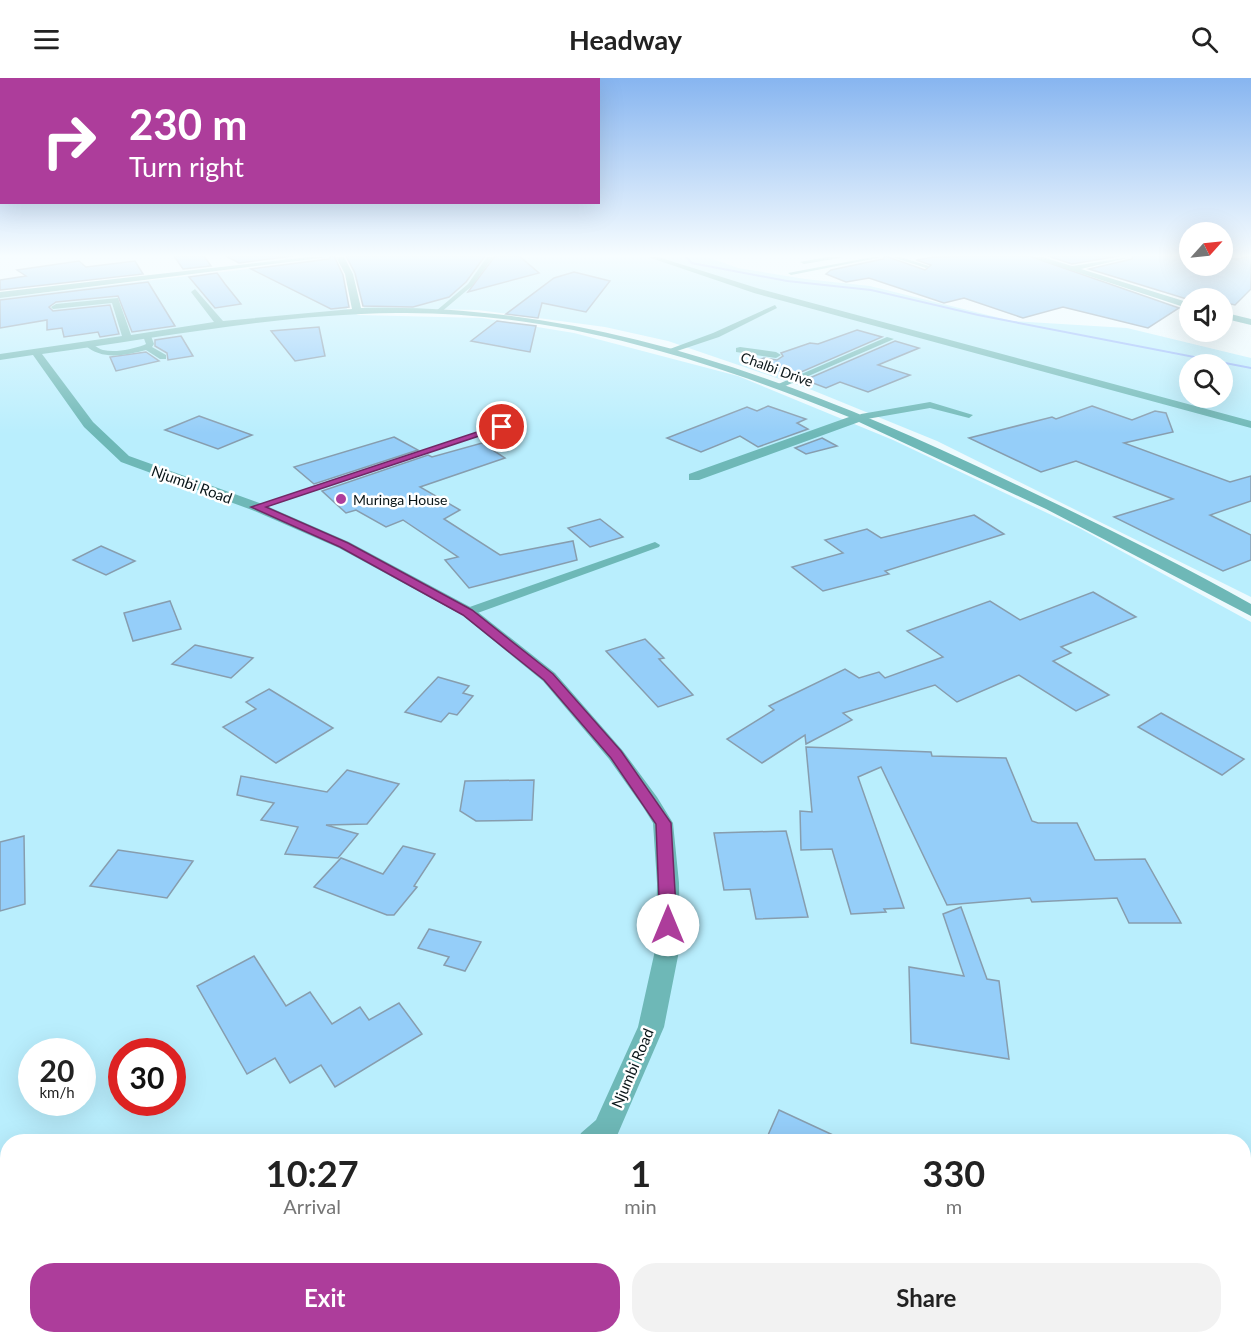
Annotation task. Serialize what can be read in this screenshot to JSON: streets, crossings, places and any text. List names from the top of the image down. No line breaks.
{"streets":{"street":["Chalbi Drive","Njumbi Road"]},"crossings":[["Chalbi Drive","Njumbi Road"]],"places":["Muringa House"],"north":"top right","page":{"header":"Headway","turn":["230 m","Turn right"],"speed":"20 km/h","limit":"30","eta":["10:27","Arrival","1","min","330","m"],"buttons":["Exit","Share"]}}
